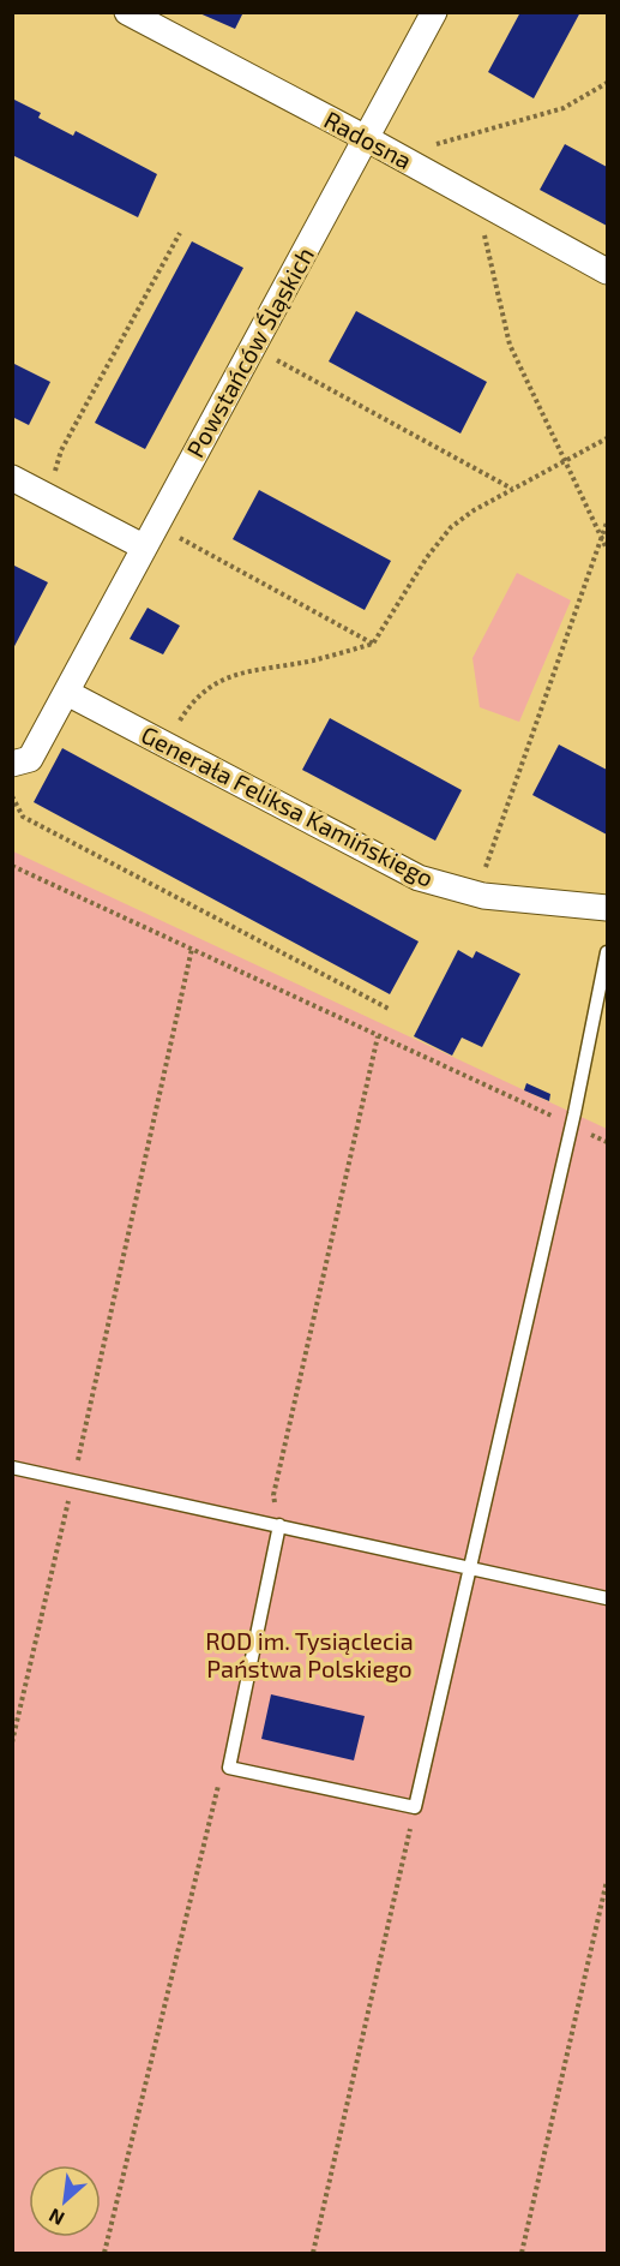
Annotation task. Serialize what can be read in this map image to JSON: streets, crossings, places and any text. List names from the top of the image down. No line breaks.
{"streets":{"street":["Radosna","Powstańców Śląskich","Generała Feliksa Kamińskiego"]},"crossings":[["Radosna","Powstańców Śląskich"],["Powstańców Śląskich","Generała Feliksa Kamińskiego"]],"parks":["ROD im. Tysiąclecia Państwa Polskiego"],"north":"bottom left"}
